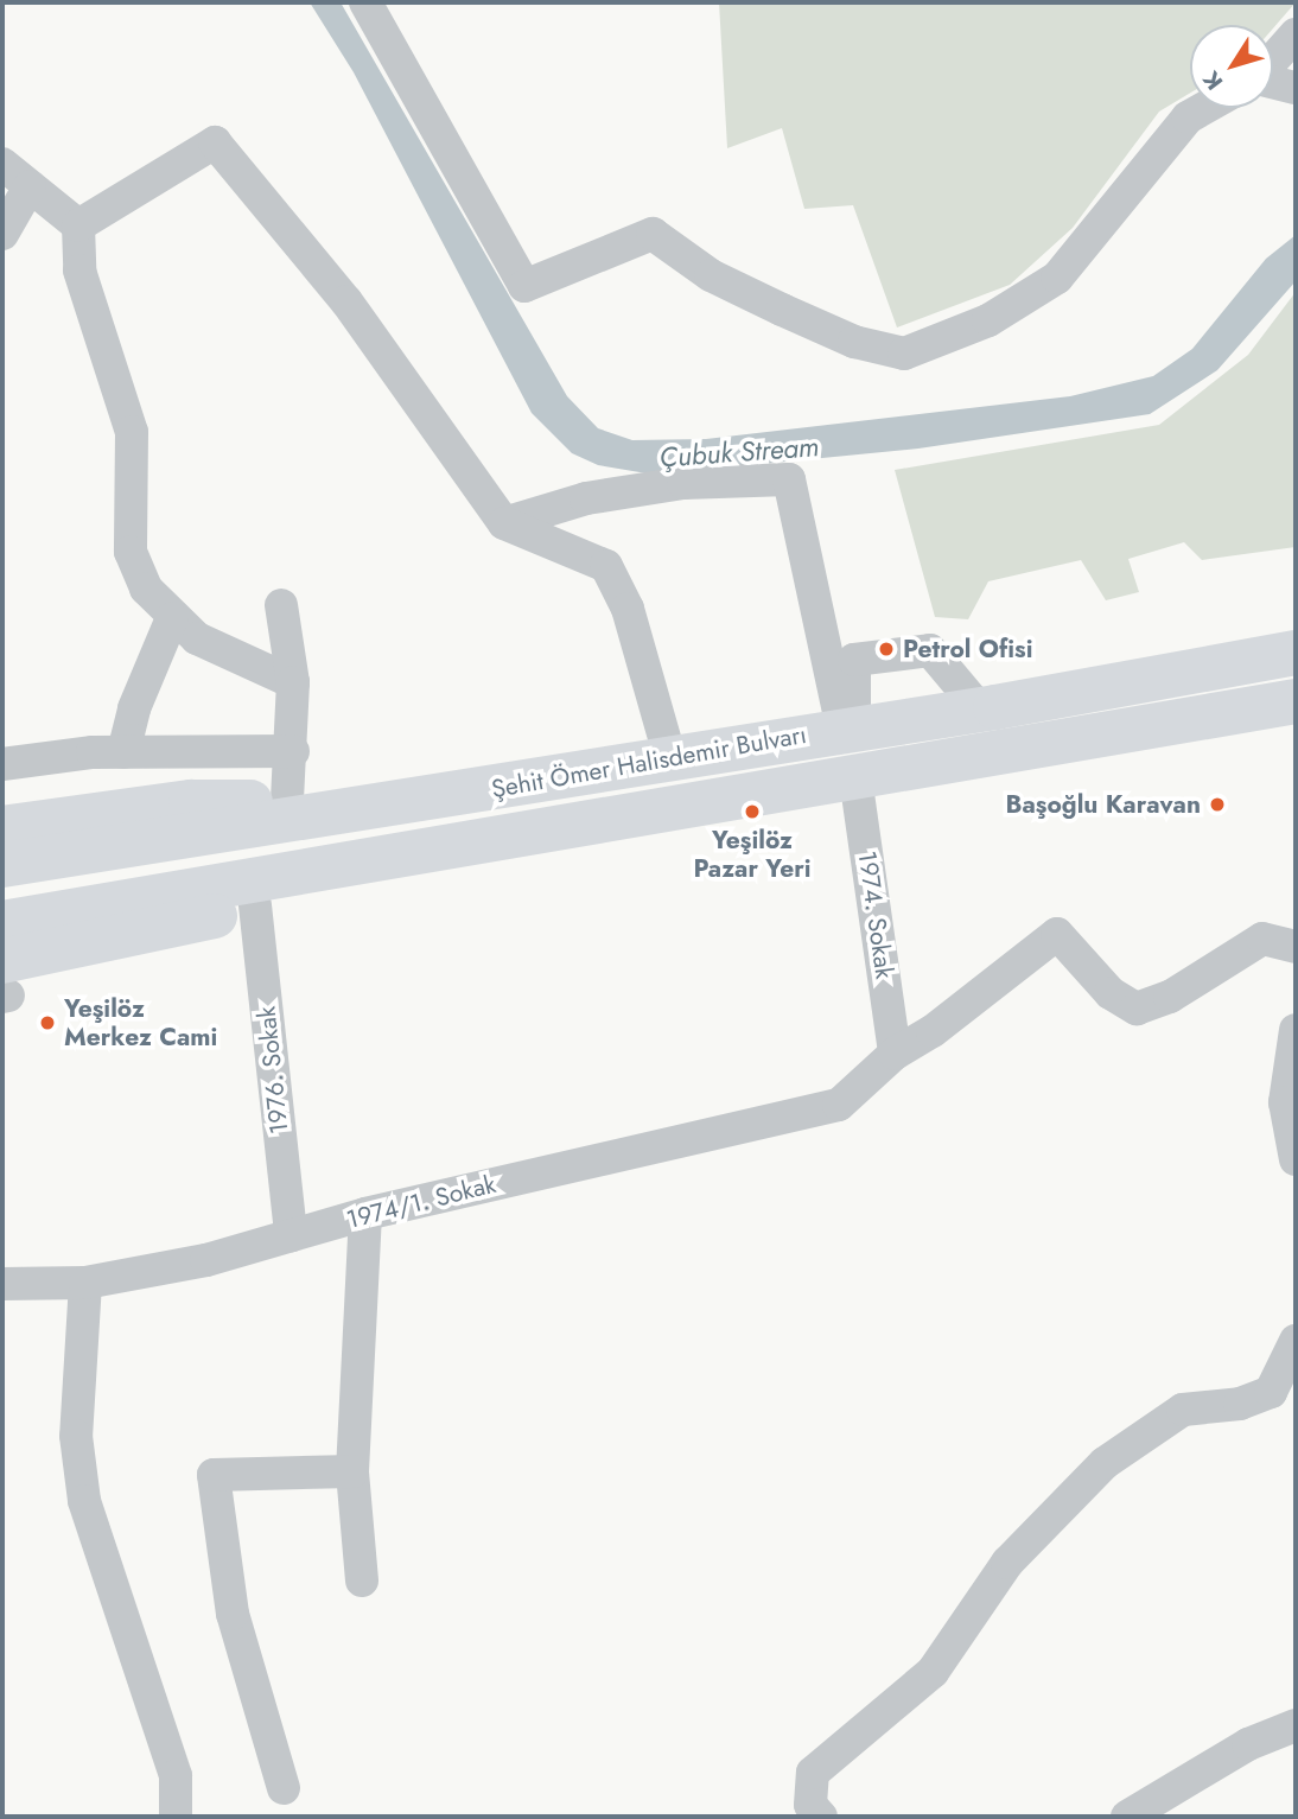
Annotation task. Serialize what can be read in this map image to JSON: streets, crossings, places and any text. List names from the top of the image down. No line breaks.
{"streets":{"highway":["Şehit Ömer Halisdemir Bulvarı"],"street":["1974. Sokak","1976. Sokak","1974/1. Sokak"]},"crossings":[["Şehit Ömer Halisdemir Bulvarı","1974. Sokak"],["Şehit Ömer Halisdemir Bulvarı","1976. Sokak"],["1974. Sokak","1974/1. Sokak"],["1976. Sokak","1974/1. Sokak"]],"water":["Çubuk Stream"],"places":["Petrol Ofisi","Başoğlu Karavan","Yeşilöz Pazar Yeri","Yeşilöz Merkez Cami"],"north":"bottom left"}
